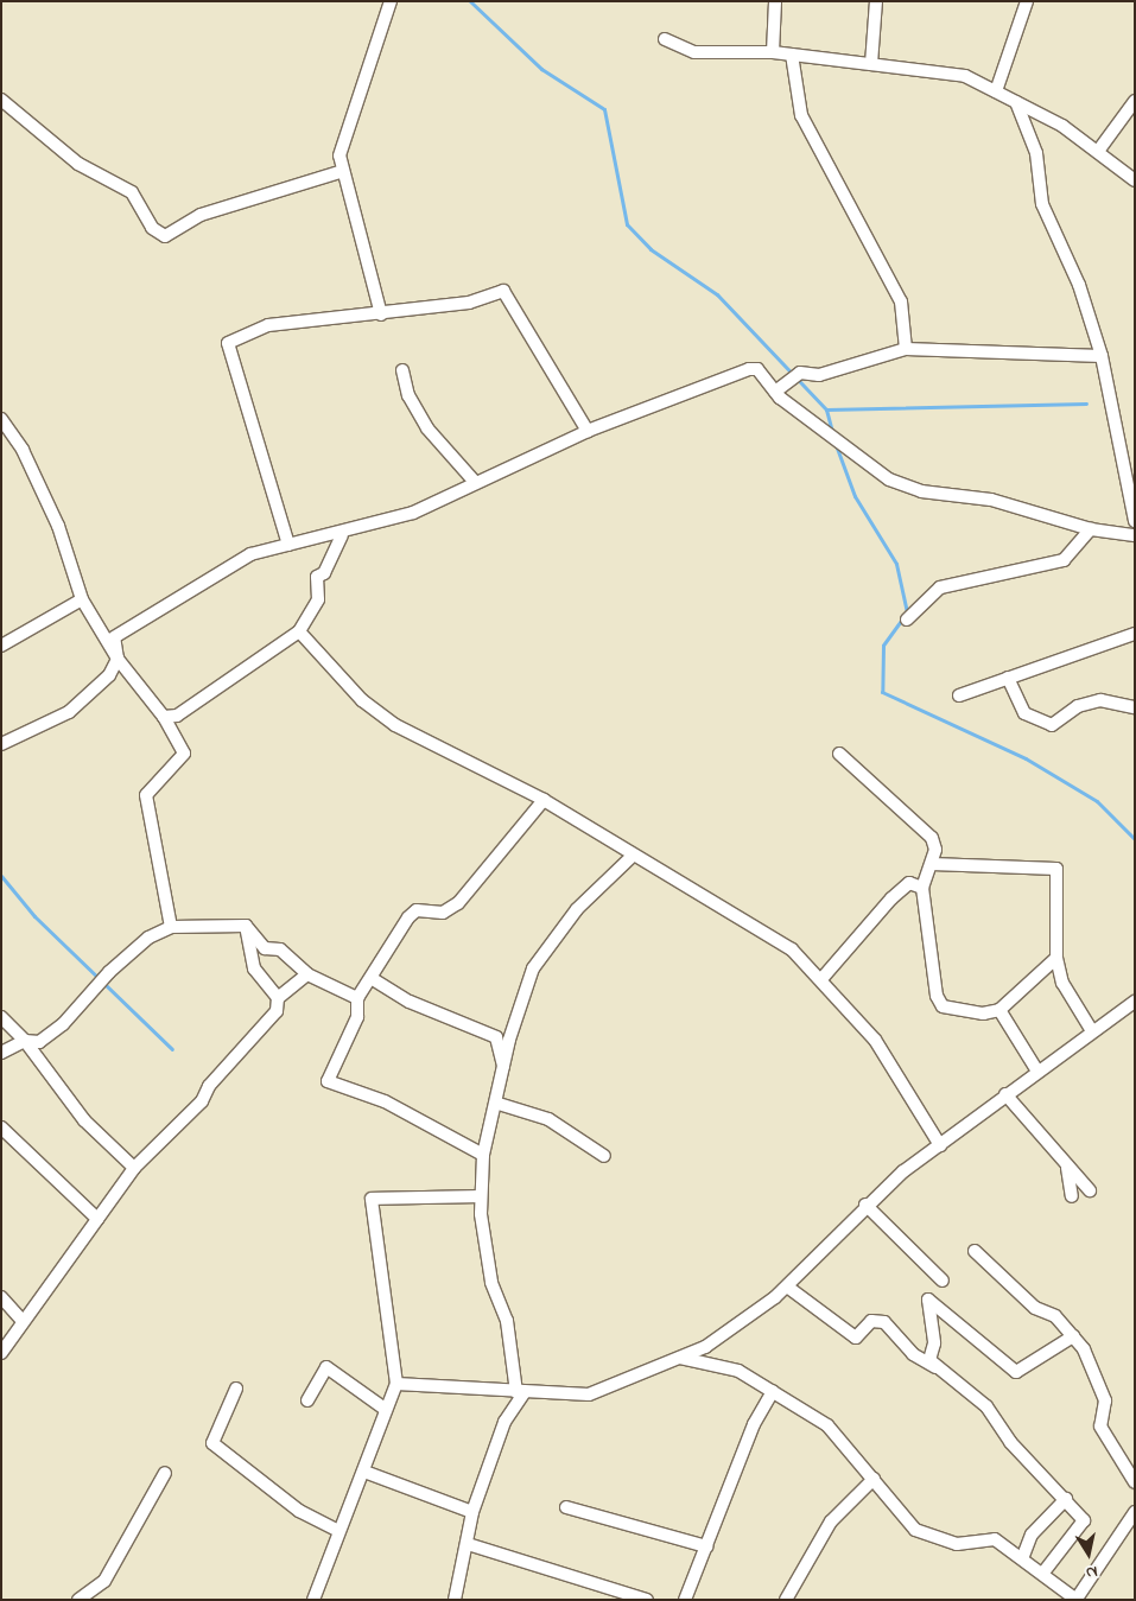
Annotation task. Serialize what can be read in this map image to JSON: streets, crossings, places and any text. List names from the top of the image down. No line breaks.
{"north":"bottom"}
